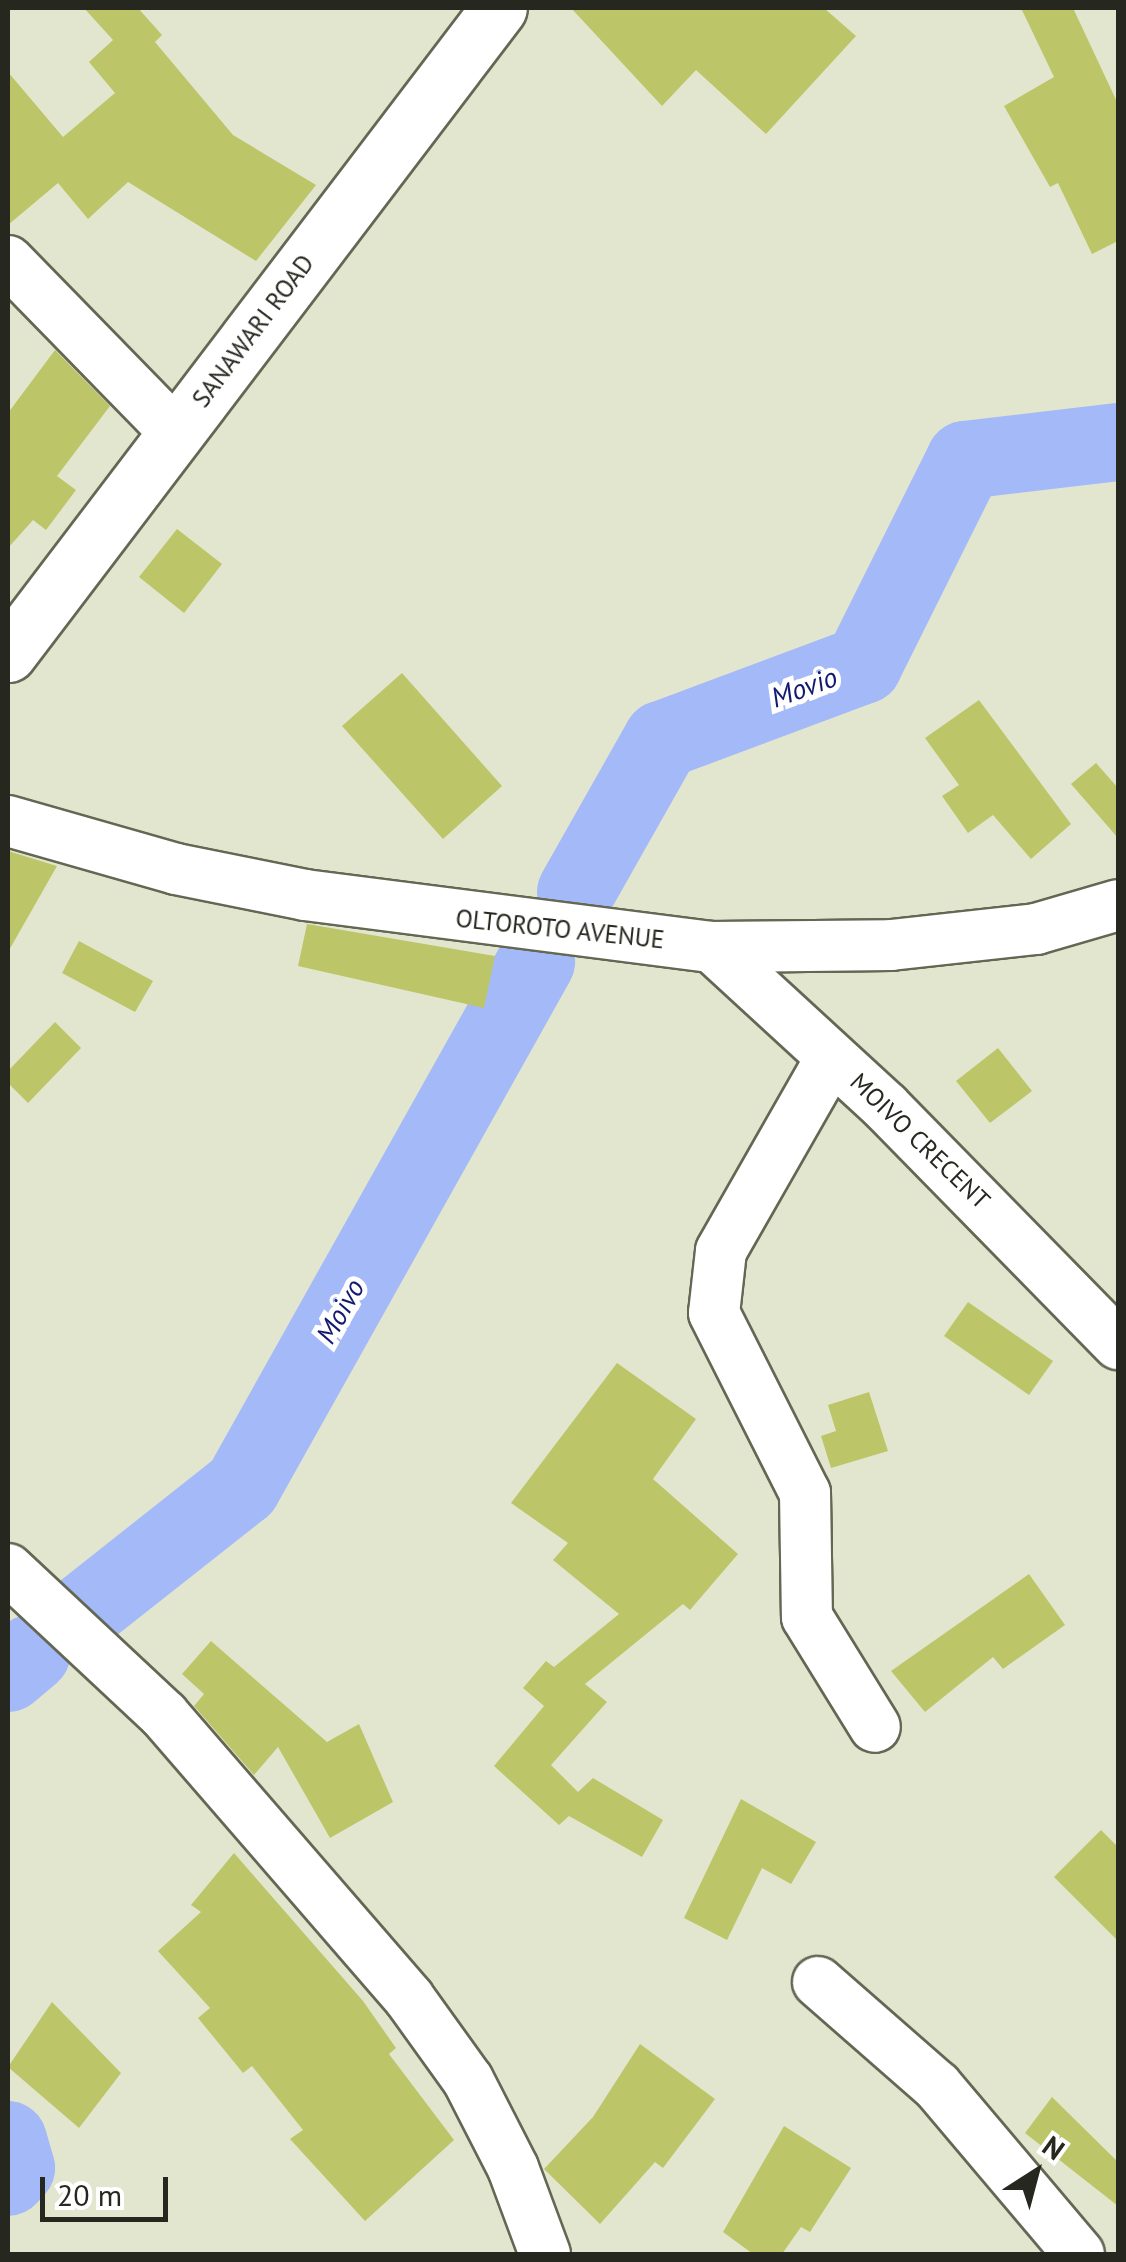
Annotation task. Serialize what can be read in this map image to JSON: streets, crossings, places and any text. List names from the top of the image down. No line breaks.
{"streets":{"street":["SANAWARI ROAD","OLTOROTO AVENUE","MOIVO CRECENT"]},"crossings":[["OLTOROTO AVENUE","MOIVO CRECENT"]],"water":["Movio","Moivo"],"scale_bar":"20 m","north":"top right"}
